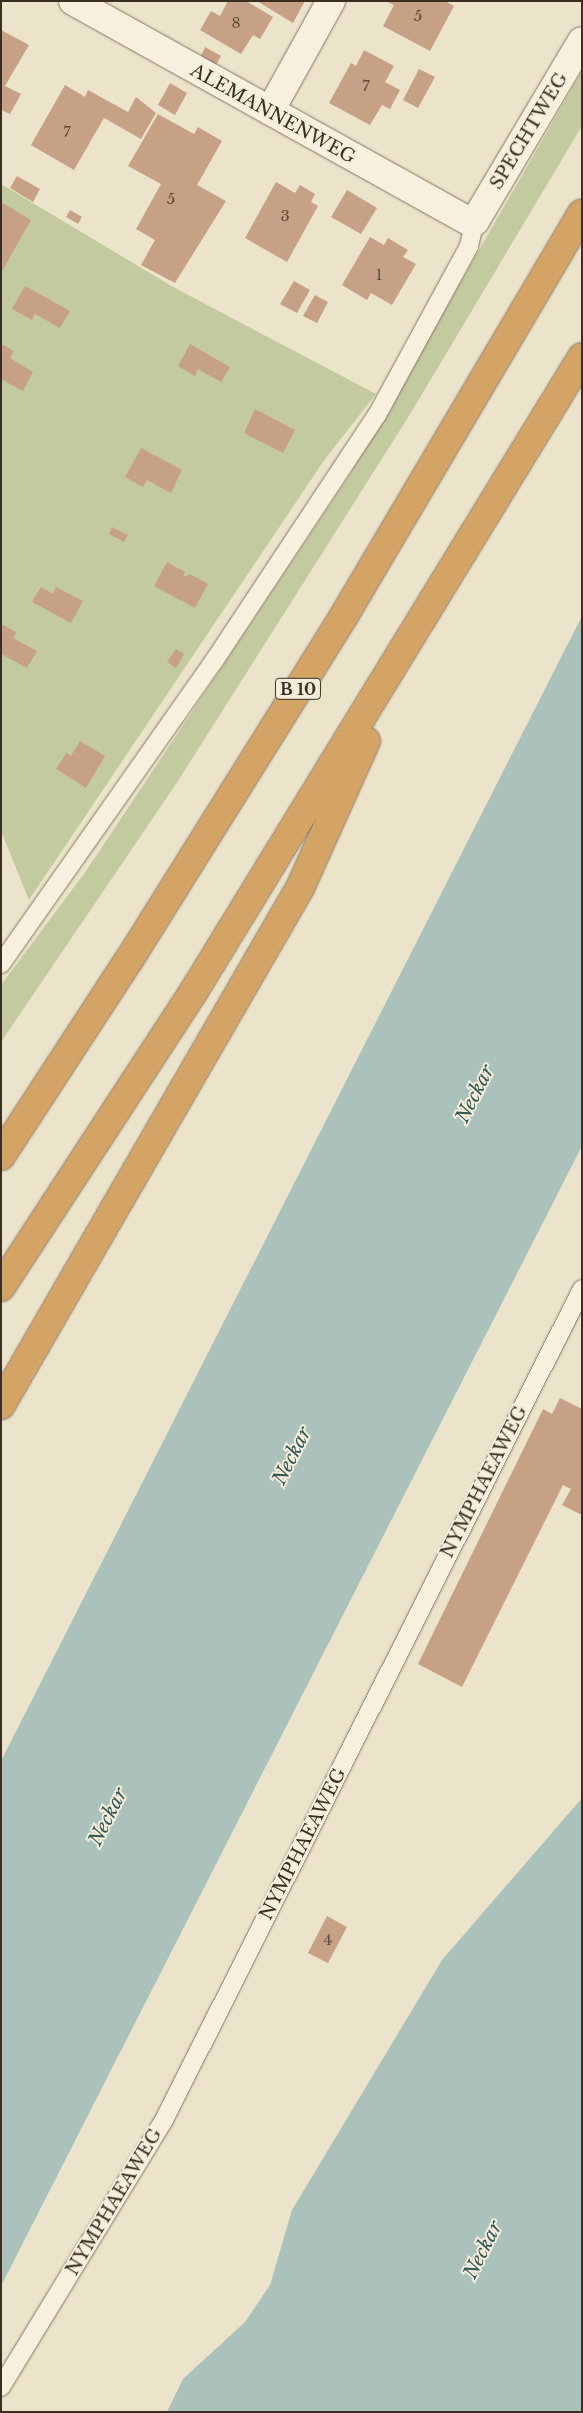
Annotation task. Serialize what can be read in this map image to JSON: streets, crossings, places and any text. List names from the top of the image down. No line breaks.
{"streets":{"highway":["B 10"],"street":["ALEMANNENWEG","SPECHTWEG"],"lane":["NYMPHAEAWEG"]},"crossings":[["ALEMANNENWEG","SPECHTWEG"]],"water":["Neckar"],"house_numbers":["5","8","7","7","5","3","1","4"]}
